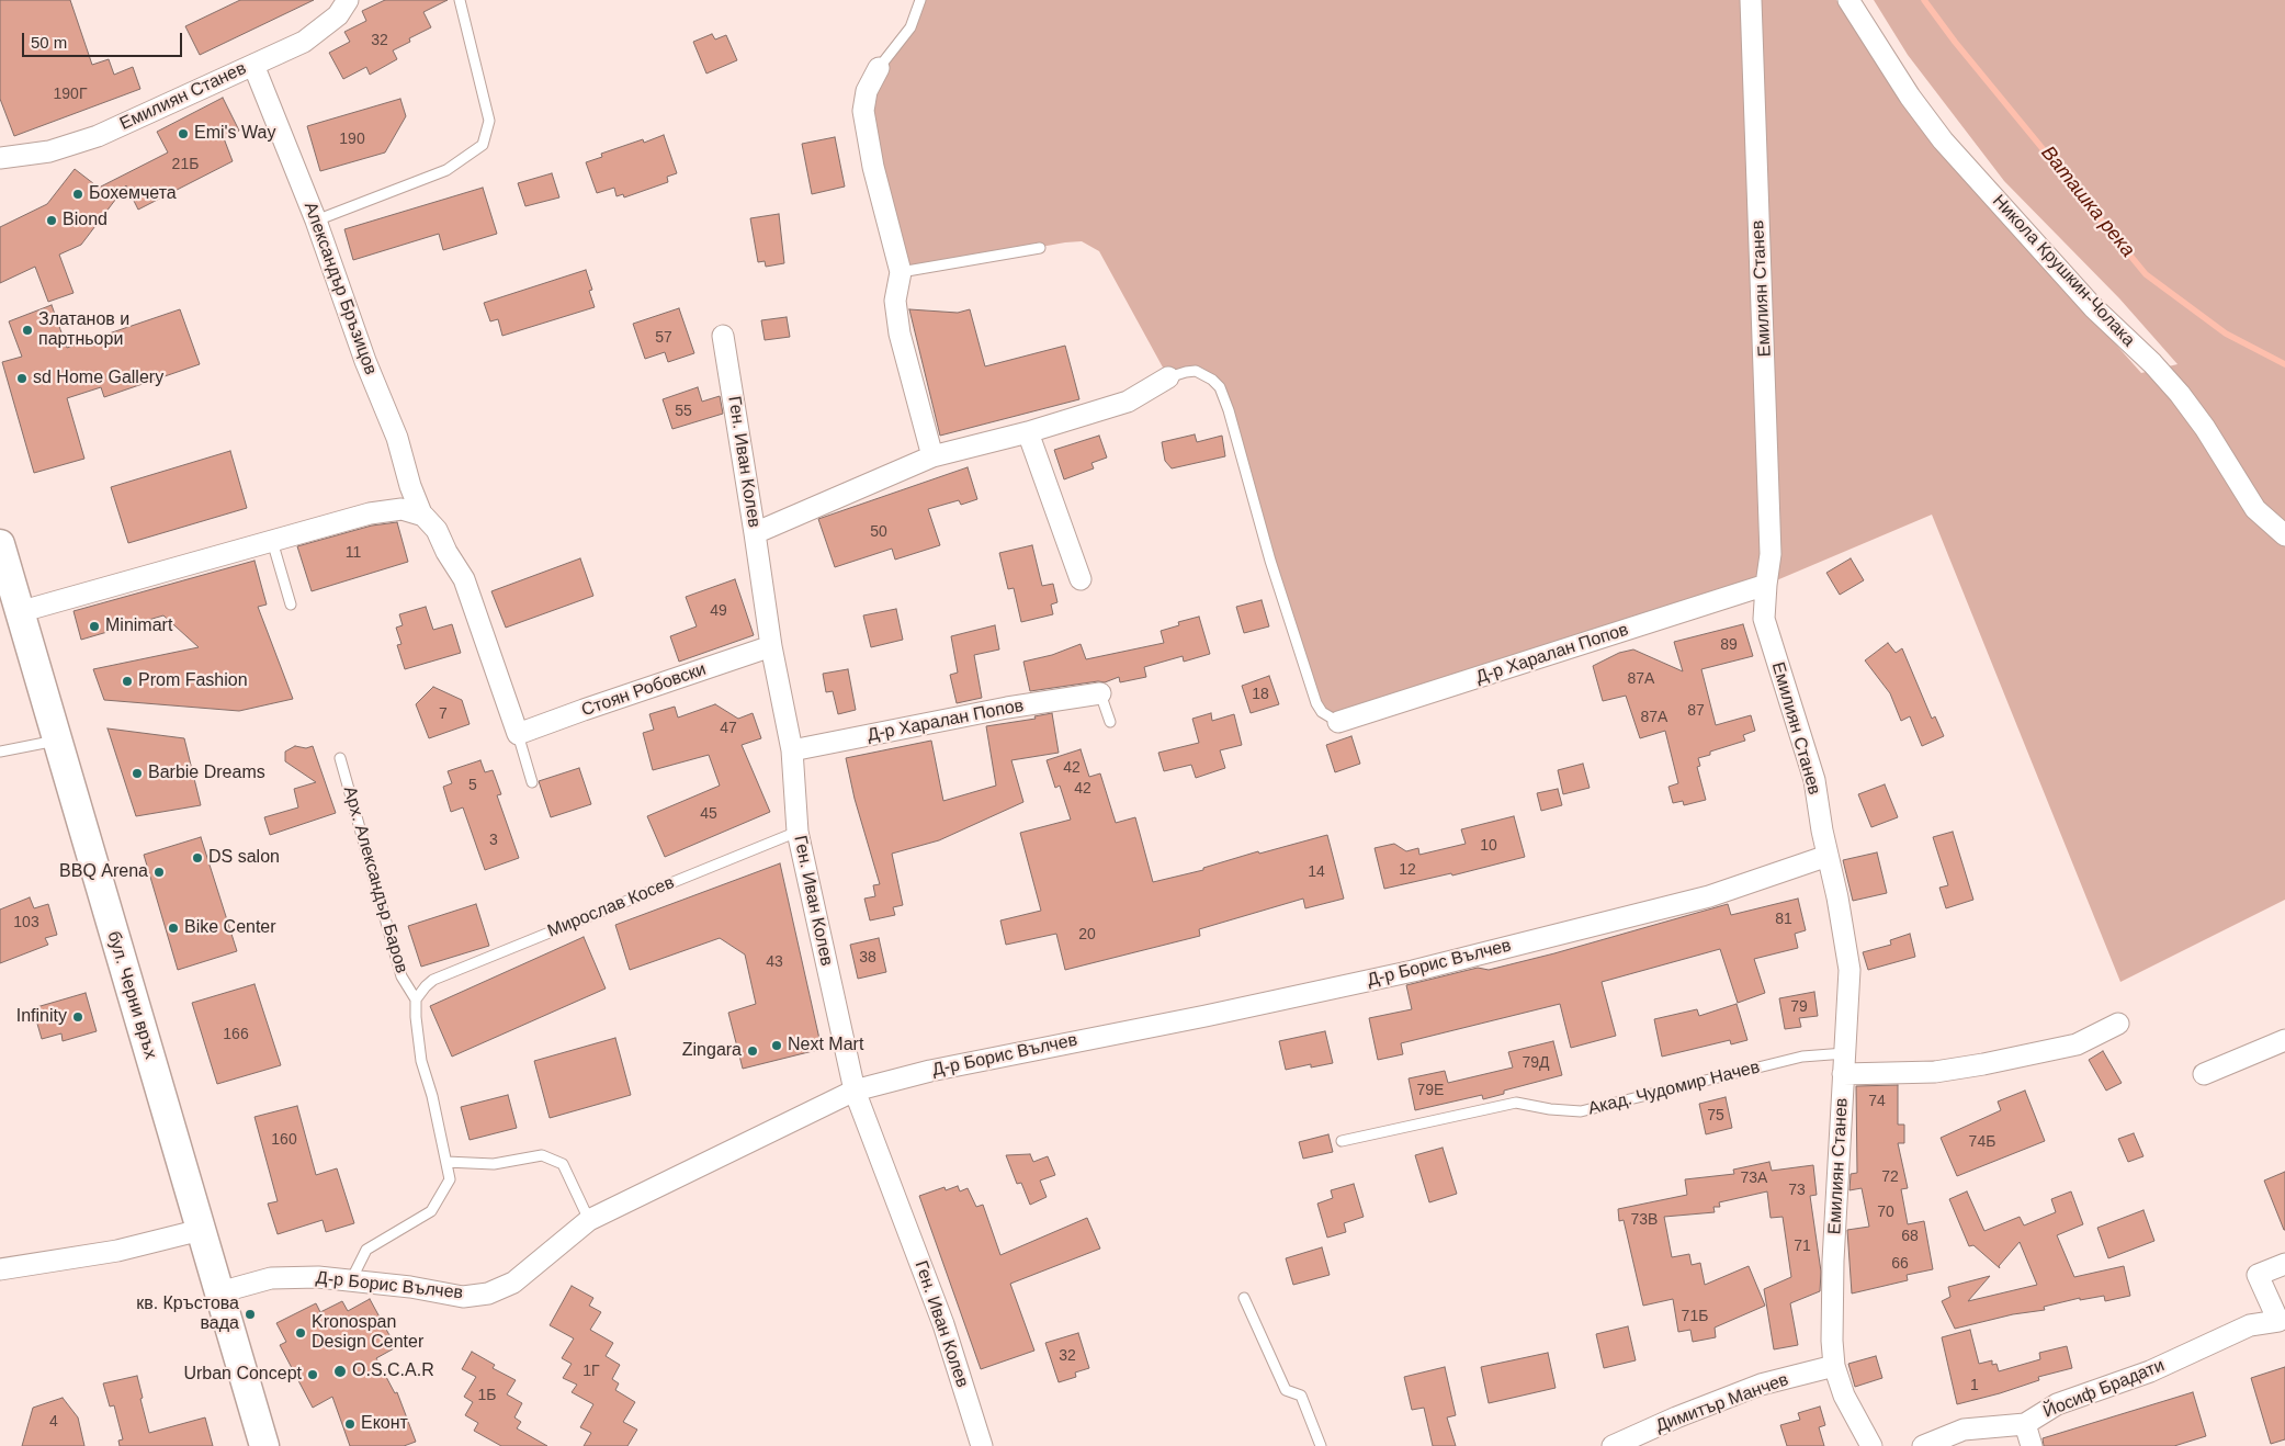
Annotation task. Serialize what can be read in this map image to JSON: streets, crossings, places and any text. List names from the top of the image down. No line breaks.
{"streets":{"main road":["бул. Черни връх"],"street":["Емилиян Станев","Никола Крушкин-Чолака","Александър Бръзицов","Ген. Иван Колев","Д-р Харалан Попов","Стоян Робовски","Д-р Борис Вълчев","Йосиф Брадати","Димитър Манчев"],"lane":["Арх. Александър Баров","Мирослав Косев","Акад. Чудомир Начев"]},"crossings":[["Емилиян Станев","Александър Бръзицов"],["Емилиян Станев","Д-р Харалан Попов"],["Емилиян Станев","Д-р Борис Вълчев"],["Емилиян Станев","Акад. Чудомир Начев"],["Емилиян Станев","Димитър Манчев"],["Александър Бръзицов","Стоян Робовски"],["Ген. Иван Колев","Д-р Харалан Попов"],["Ген. Иван Колев","Стоян Робовски"],["Ген. Иван Колев","Мирослав Косев"],["Ген. Иван Колев","Д-р Борис Вълчев"],["Арх. Александър Баров","Мирослав Косев"],["Д-р Борис Вълчев","бул. Черни връх"]],"water":["Ваташка река"],"places":["Emi's Way","Бохемчета","Biond","Златанов и партньори","sd Home Gallery","Minimart","Prom Fashion","Barbie Dreams","DS salon","BBQ Arena","Bike Center","Infinity","Next Mart","Zingara","кв. Кръстова вада","Kronospan Design Center","O.S.C.A.R","Urban Concept","Еконт"],"house_numbers":["32","190Г","190","21Б","57","55","50","11","49","89","87А","18","87","7","87А","47","42","5","42","45","3","10","12","14","81","103","20","38","43","79","166","79Д","79Е","74","75","160","74Б","72","73А","73","70","73В","68","71","66","71Б","32","1Г","1","1Б","4"],"scale_bar":"50 m"}
